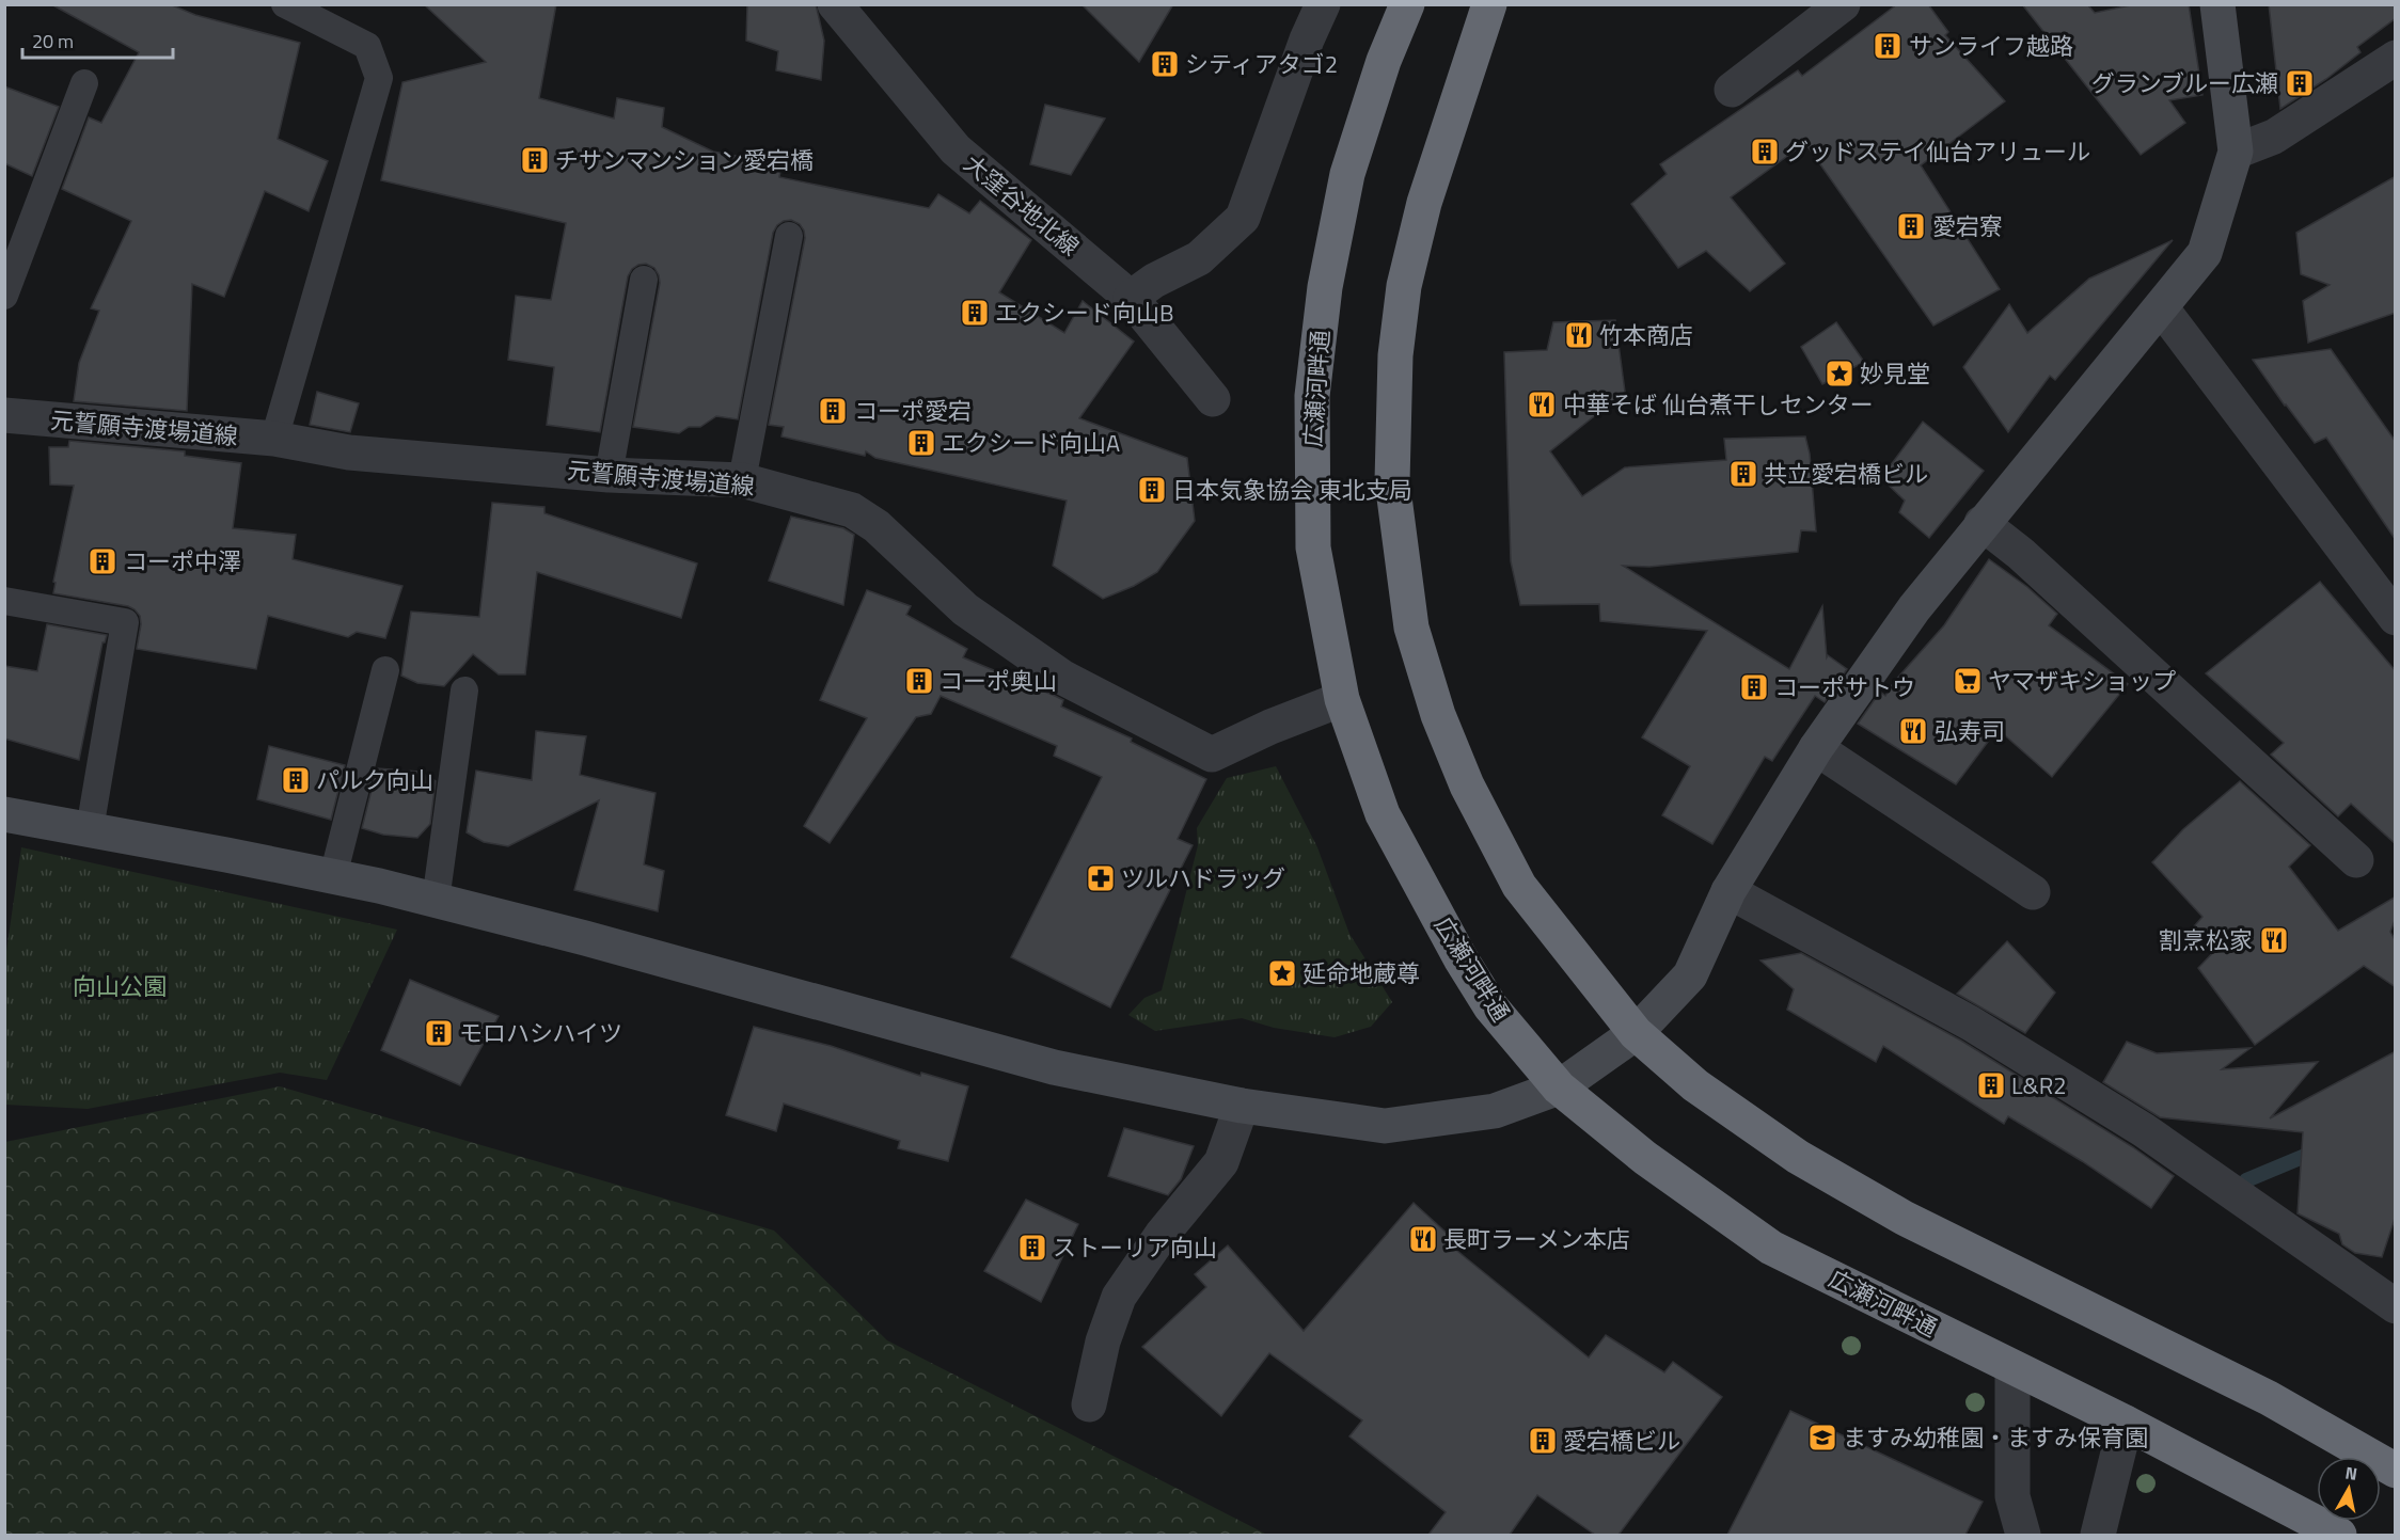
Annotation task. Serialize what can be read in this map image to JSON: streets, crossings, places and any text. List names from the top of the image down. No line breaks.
{"streets":{"highway":["広瀬河畔通"],"street":["大窪谷地北線","元誓願寺渡場道線"]},"crossings":[["広瀬河畔通","元誓願寺渡場道線"]],"parks":["向山公園"],"places":{"building":["サンライフ越路","シティアタゴ2","グランブルー広瀬","グッドステイ仙台アリュール","チサンマンション愛宕橋","愛宕寮","エクシード向山B","コーポ愛宕","エクシード向山A","共立愛宕橋ビル","日本気象協会 東北支局","コーポ中澤","コーポ奥山","コーポサトウ","パルク向山","モロハシハイツ","L&R2","ストーリア向山","愛宕橋ビル"],"restaurant":["竹本商店","中華そば 仙台煮干しセンター","弘寿司","割烹松家","長町ラーメン本店"],"place":["妙見堂","延命地蔵尊"],"supermarket":["ヤマザキショップ"],"pharmacy":["ツルハドラッグ"],"school or university":["ますみ幼稚園・ますみ保育園"]},"scale_bar":"20 m","north":"top"}
